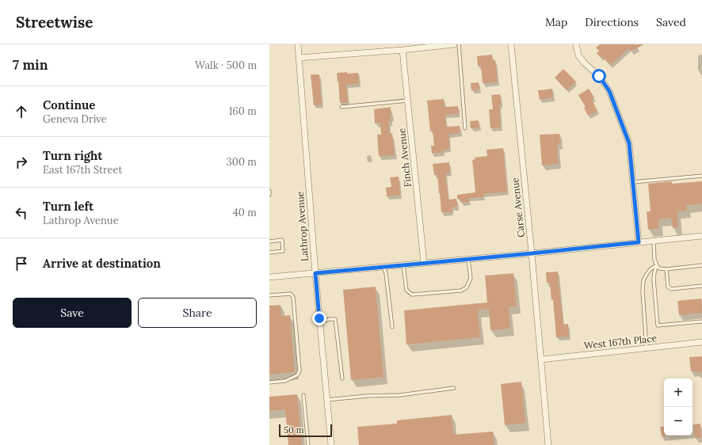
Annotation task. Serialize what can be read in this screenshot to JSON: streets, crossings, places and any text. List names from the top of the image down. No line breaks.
{"streets":{"street":["Finch Avenue","Carse Avenue","Lathrop Avenue","West 167th Place"]},"crossings":[["Carse Avenue","West 167th Place"]],"scale_bar":"50 m","page":{"header":"Streetwise","nav":["Map","Directions","Saved"],"heading":["7 min","Walk · 500 m"],"list":[["Continue","Geneva Drive","160 m"],["Turn right","East 167th Street","300 m"],["Turn left","Lathrop Avenue","40 m"],"Arrive at destination"],"buttons":["Save","Share"],"map_buttons":["+","−"],"scale":"50 m"}}
